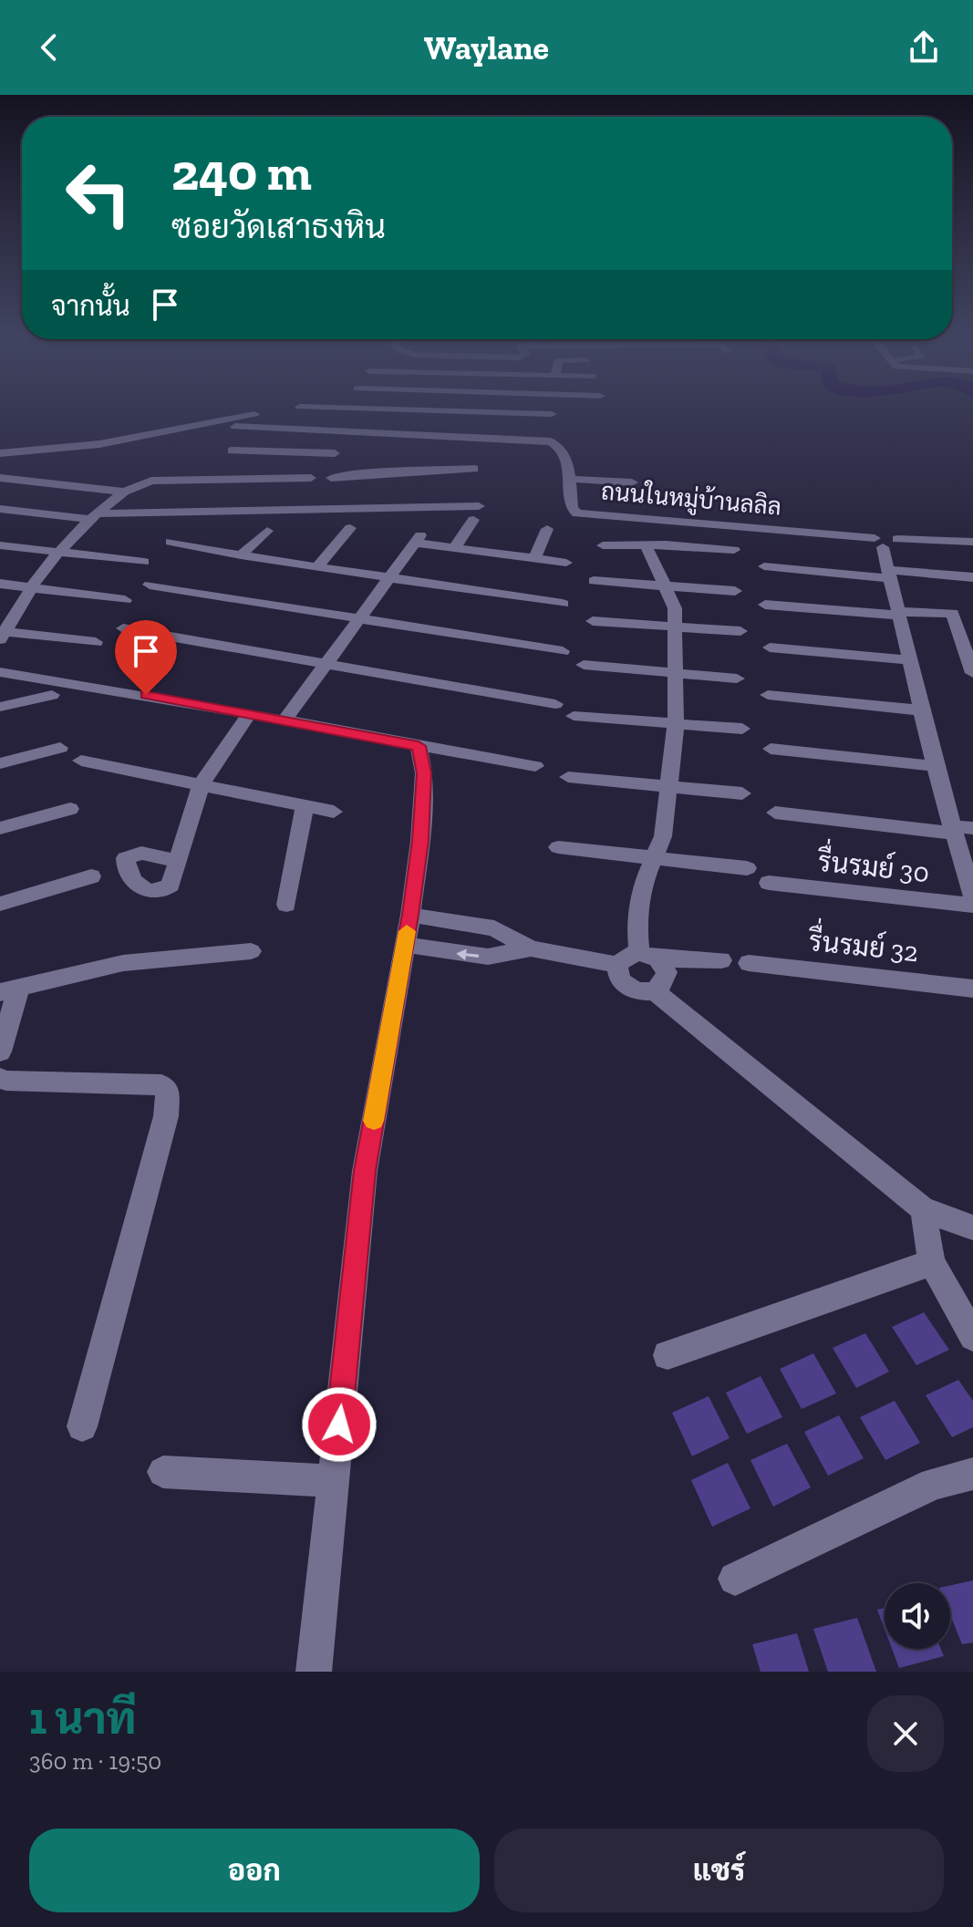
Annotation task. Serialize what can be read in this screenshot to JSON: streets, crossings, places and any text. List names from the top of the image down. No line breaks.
{"streets":{"street":["ถนนในหมู่บ้านลลิล","รื่นรมย์ 30","รื่นรมย์ 32"]},"page":{"header":"Waylane","turn":["240 m","ซอยวัดเสาธงหิน"],"then":"จากนั้น","heading":["1 นาที","360 m · 19:50"],"buttons":["ออก","แชร์"]}}
